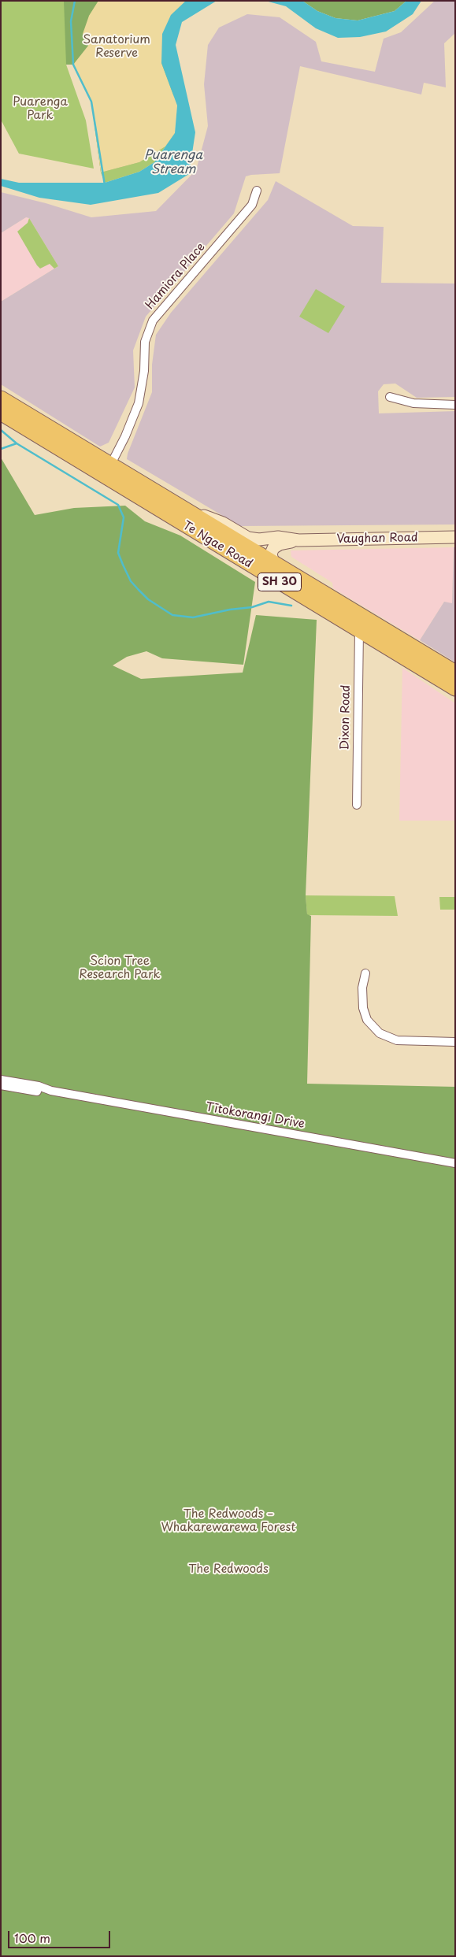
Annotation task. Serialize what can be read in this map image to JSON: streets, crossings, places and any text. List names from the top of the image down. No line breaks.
{"streets":{"highway":["Te Ngae Road","SH 30"],"street":["Hamiora Place","Vaughan Road","Dixon Road","Tītokorangi Drive"]},"crossings":[["Hamiora Place","Te Ngae Road"],["Vaughan Road","Te Ngae Road"],["Te Ngae Road","Dixon Road"]],"water":["Puarenga Stream"],"parks":["Sanatorium Reserve","Puarenga Park","Scion Tree Research Park","The Redwoods – Whakarewarewa Forest","The Redwoods"],"scale_bar":"100 m"}
